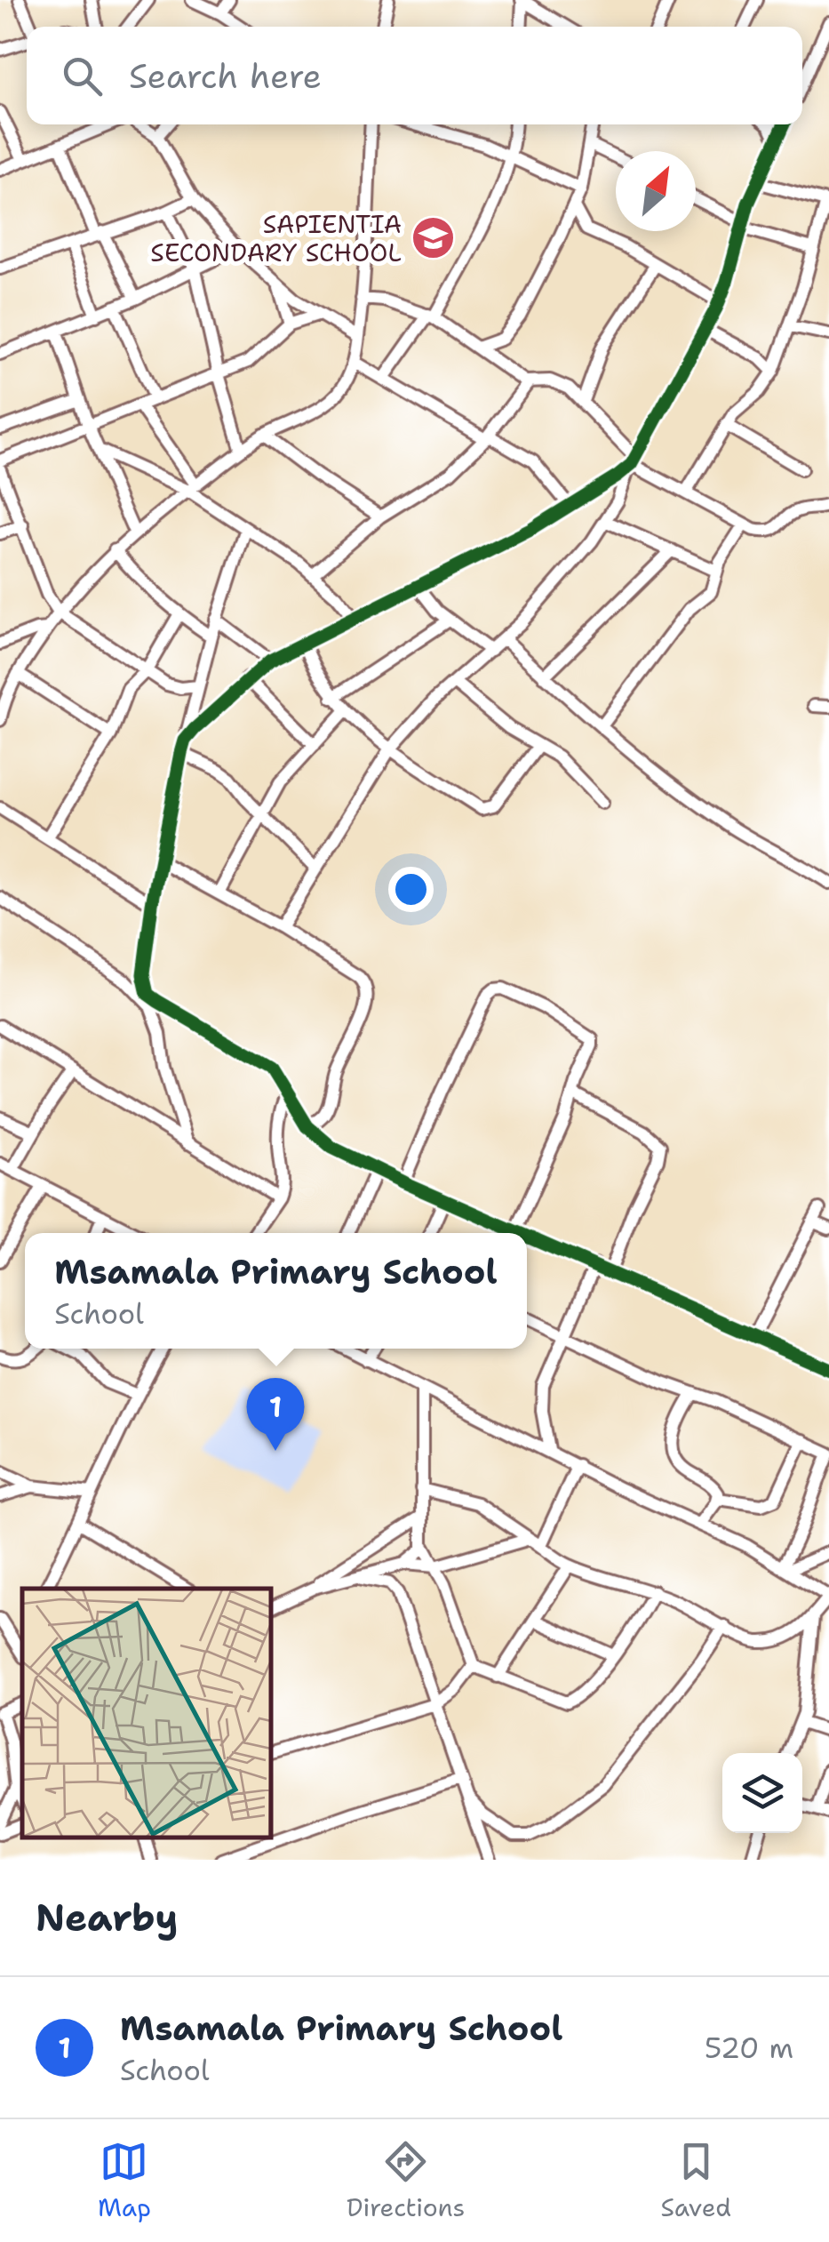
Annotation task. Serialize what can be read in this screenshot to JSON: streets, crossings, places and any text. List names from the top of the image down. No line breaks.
{"places":{"school or university":["SAPIENTIA SECONDARY SCHOOL"]},"north":"top right","page":{"search":"Search here","popup":["Msamala Primary School","School"],"pins":"1","heading":"Nearby","list":[{"mark":"1","name":"Msamala Primary School","note":"School","value":"520 m"}],"nav":["Map","Directions","Saved"]}}
